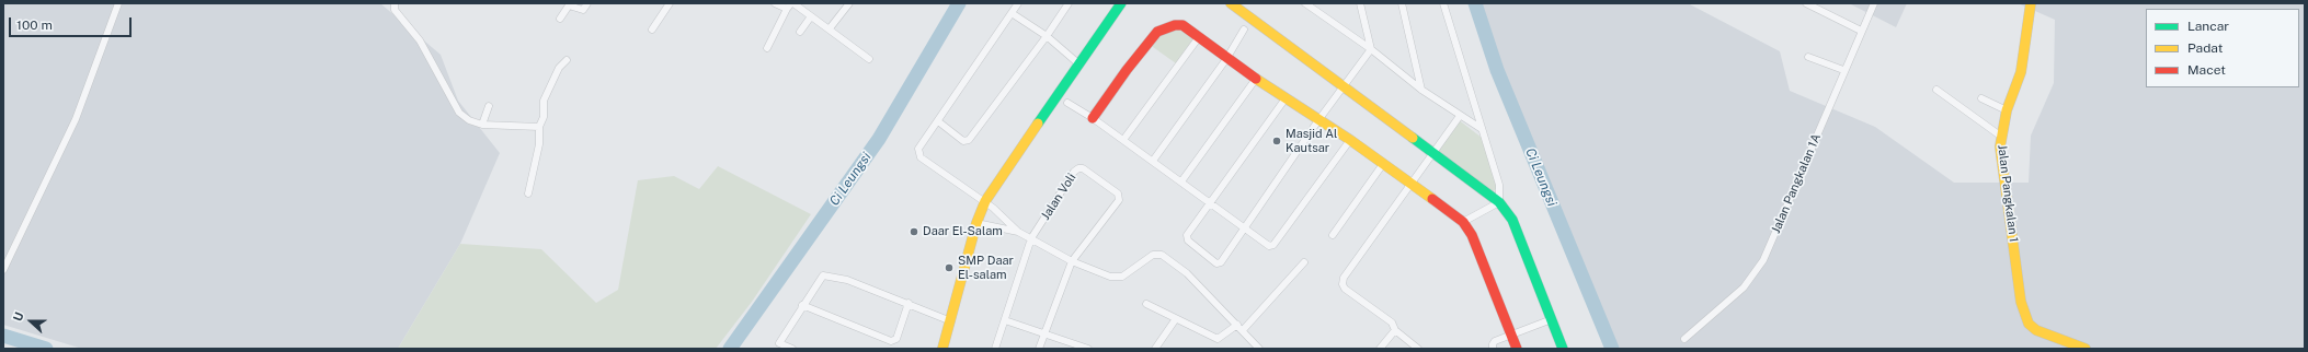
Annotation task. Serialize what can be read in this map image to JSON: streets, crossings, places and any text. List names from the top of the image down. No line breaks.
{"streets":{"street":["Jalan Pangkalan 1A","Jalan Pangkalan 1","Jalan Voli"]},"water":["Ci Leungsi"],"places":["Masjid Al Kautsar","Daar El-Salam","SMP Daar El-salam"],"legend":["Lancar","Padat","Macet"],"scale_bar":"100 m","north":"left"}
